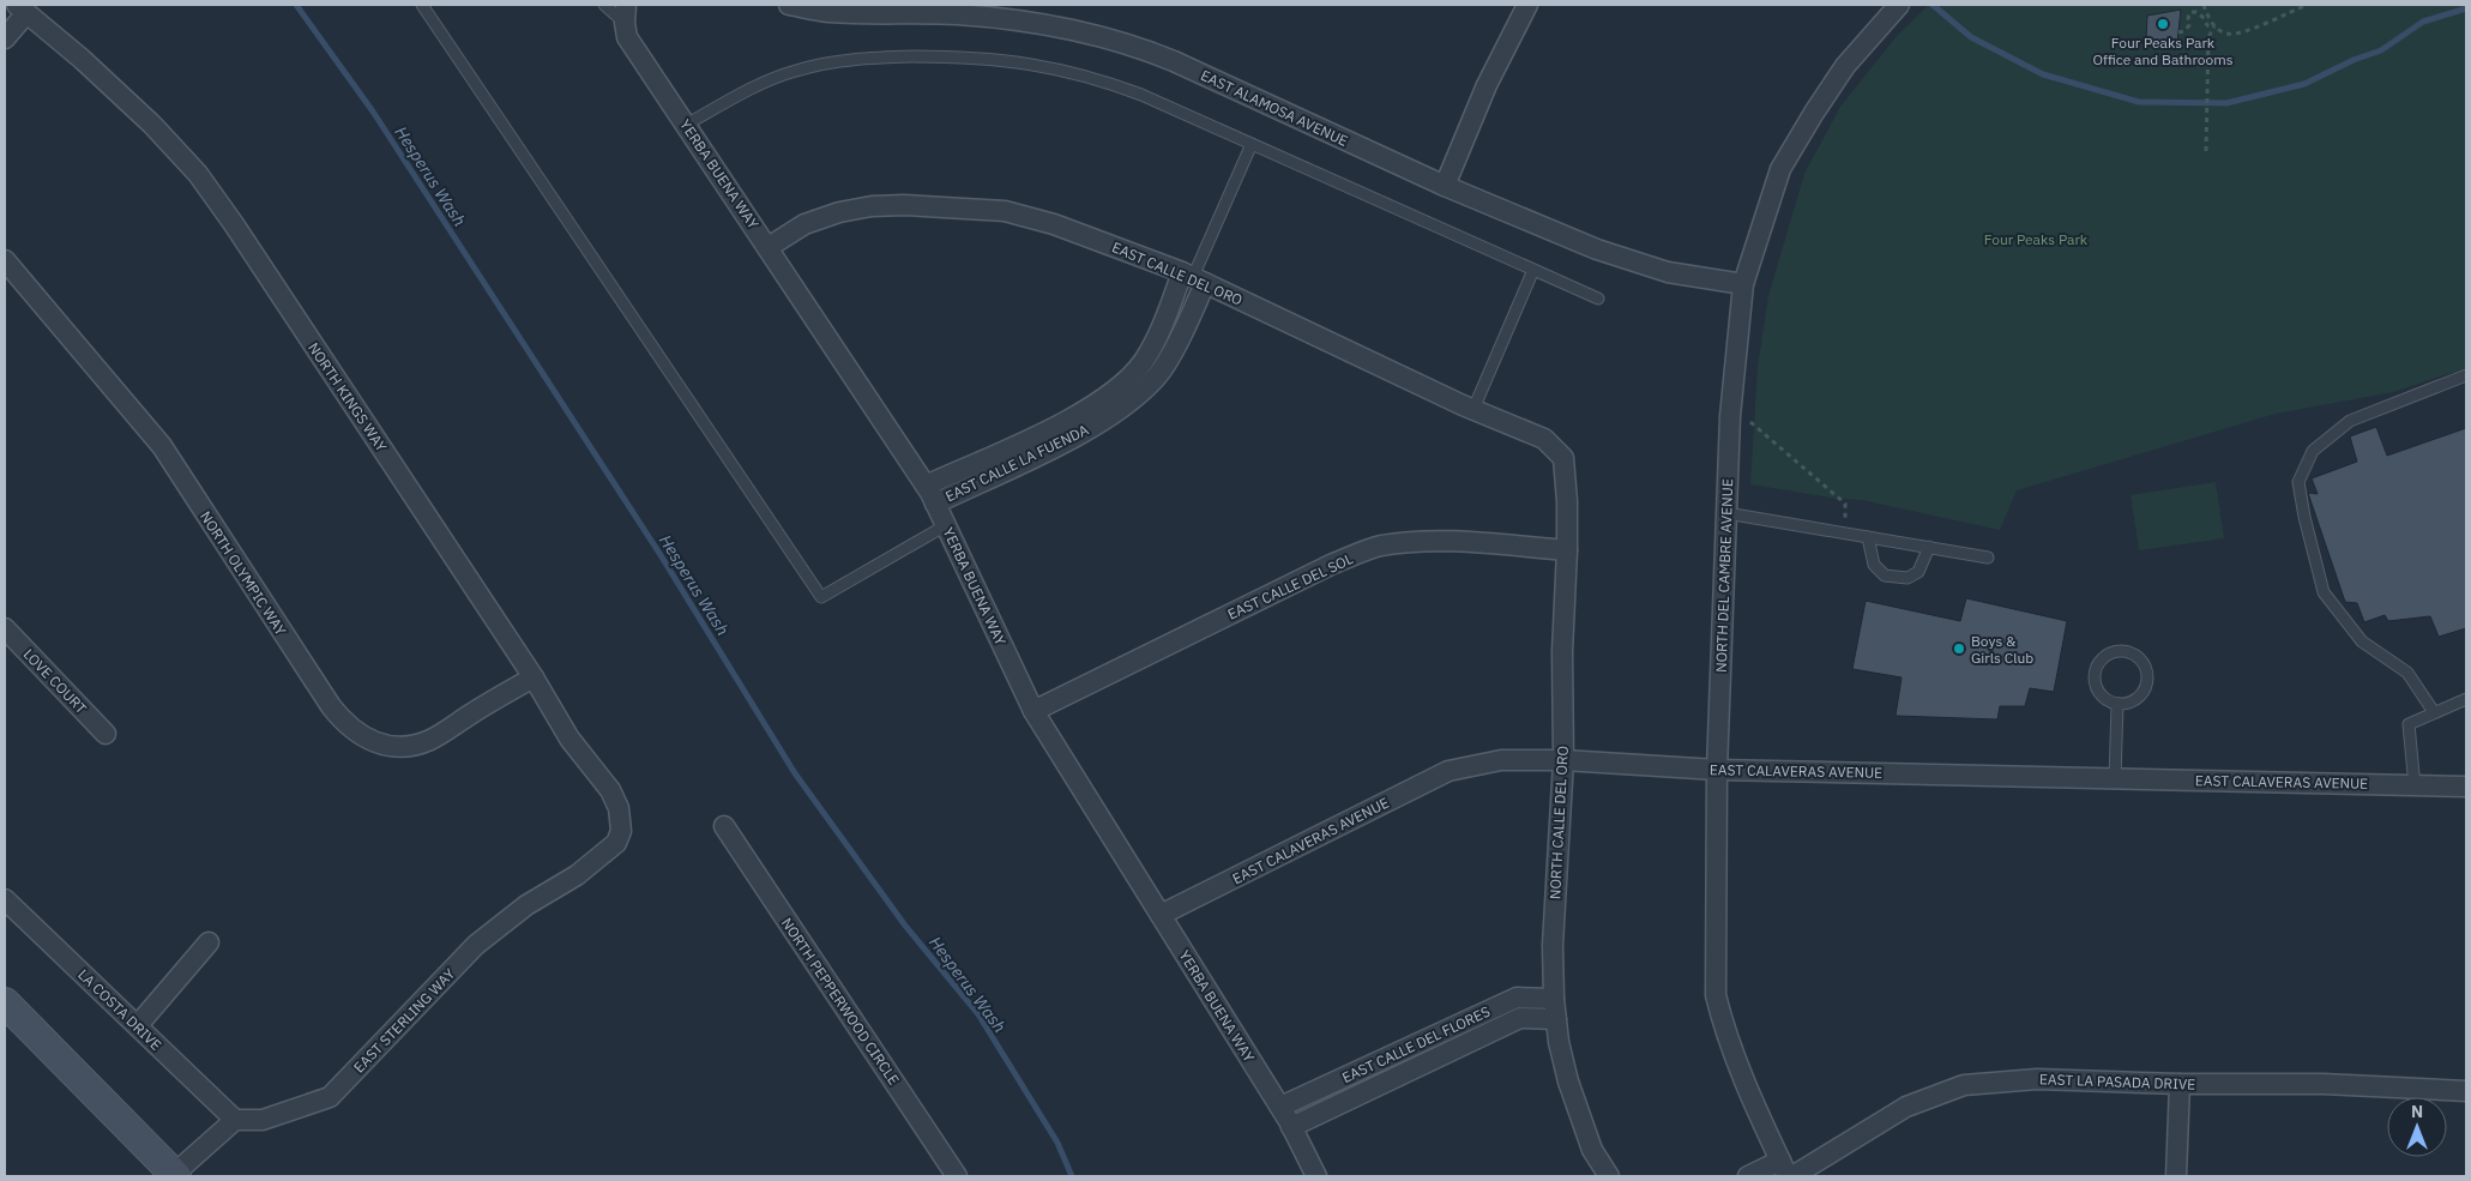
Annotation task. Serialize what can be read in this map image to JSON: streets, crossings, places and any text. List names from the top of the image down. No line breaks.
{"streets":{"street":["EAST ALAMOSA AVENUE","YERBA BUENA WAY","EAST CALLE DEL ORO","NORTH KINGS WAY","EAST CALLE LA FUENDA","NORTH OLYMPIC WAY","NORTH DEL CAMBRE AVENUE","EAST CALLE DEL SOL","LOVE COURT","EAST CALAVERAS AVENUE","NORTH CALLE DEL ORO","NORTH PEPPERWOOD CIRCLE","LA COSTA DRIVE","EAST STERLING WAY","EAST CALLE DEL FLORES","EAST LA PASADA DRIVE"]},"crossings":[["EAST ALAMOSA AVENUE","NORTH DEL CAMBRE AVENUE"],["YERBA BUENA WAY","EAST CALLE DEL ORO"],["YERBA BUENA WAY","EAST CALLE LA FUENDA"],["YERBA BUENA WAY","EAST CALLE DEL SOL"],["YERBA BUENA WAY","EAST CALAVERAS AVENUE"],["YERBA BUENA WAY","EAST CALLE DEL FLORES"],["EAST CALLE DEL ORO","EAST CALLE LA FUENDA"],["EAST CALLE DEL ORO","NORTH CALLE DEL ORO"],["NORTH KINGS WAY","NORTH OLYMPIC WAY"],["NORTH KINGS WAY","EAST STERLING WAY"],["NORTH DEL CAMBRE AVENUE","EAST CALAVERAS AVENUE"],["NORTH DEL CAMBRE AVENUE","EAST LA PASADA DRIVE"],["EAST CALLE DEL SOL","NORTH CALLE DEL ORO"],["EAST CALAVERAS AVENUE","NORTH CALLE DEL ORO"],["NORTH CALLE DEL ORO","EAST CALLE DEL FLORES"],["LA COSTA DRIVE","EAST STERLING WAY"]],"water":["Hesperus Wash"],"parks":["Four Peaks Park"],"places":["Four Peaks Park Office and Bathrooms","Boys & Girls Club"],"north":"top"}
